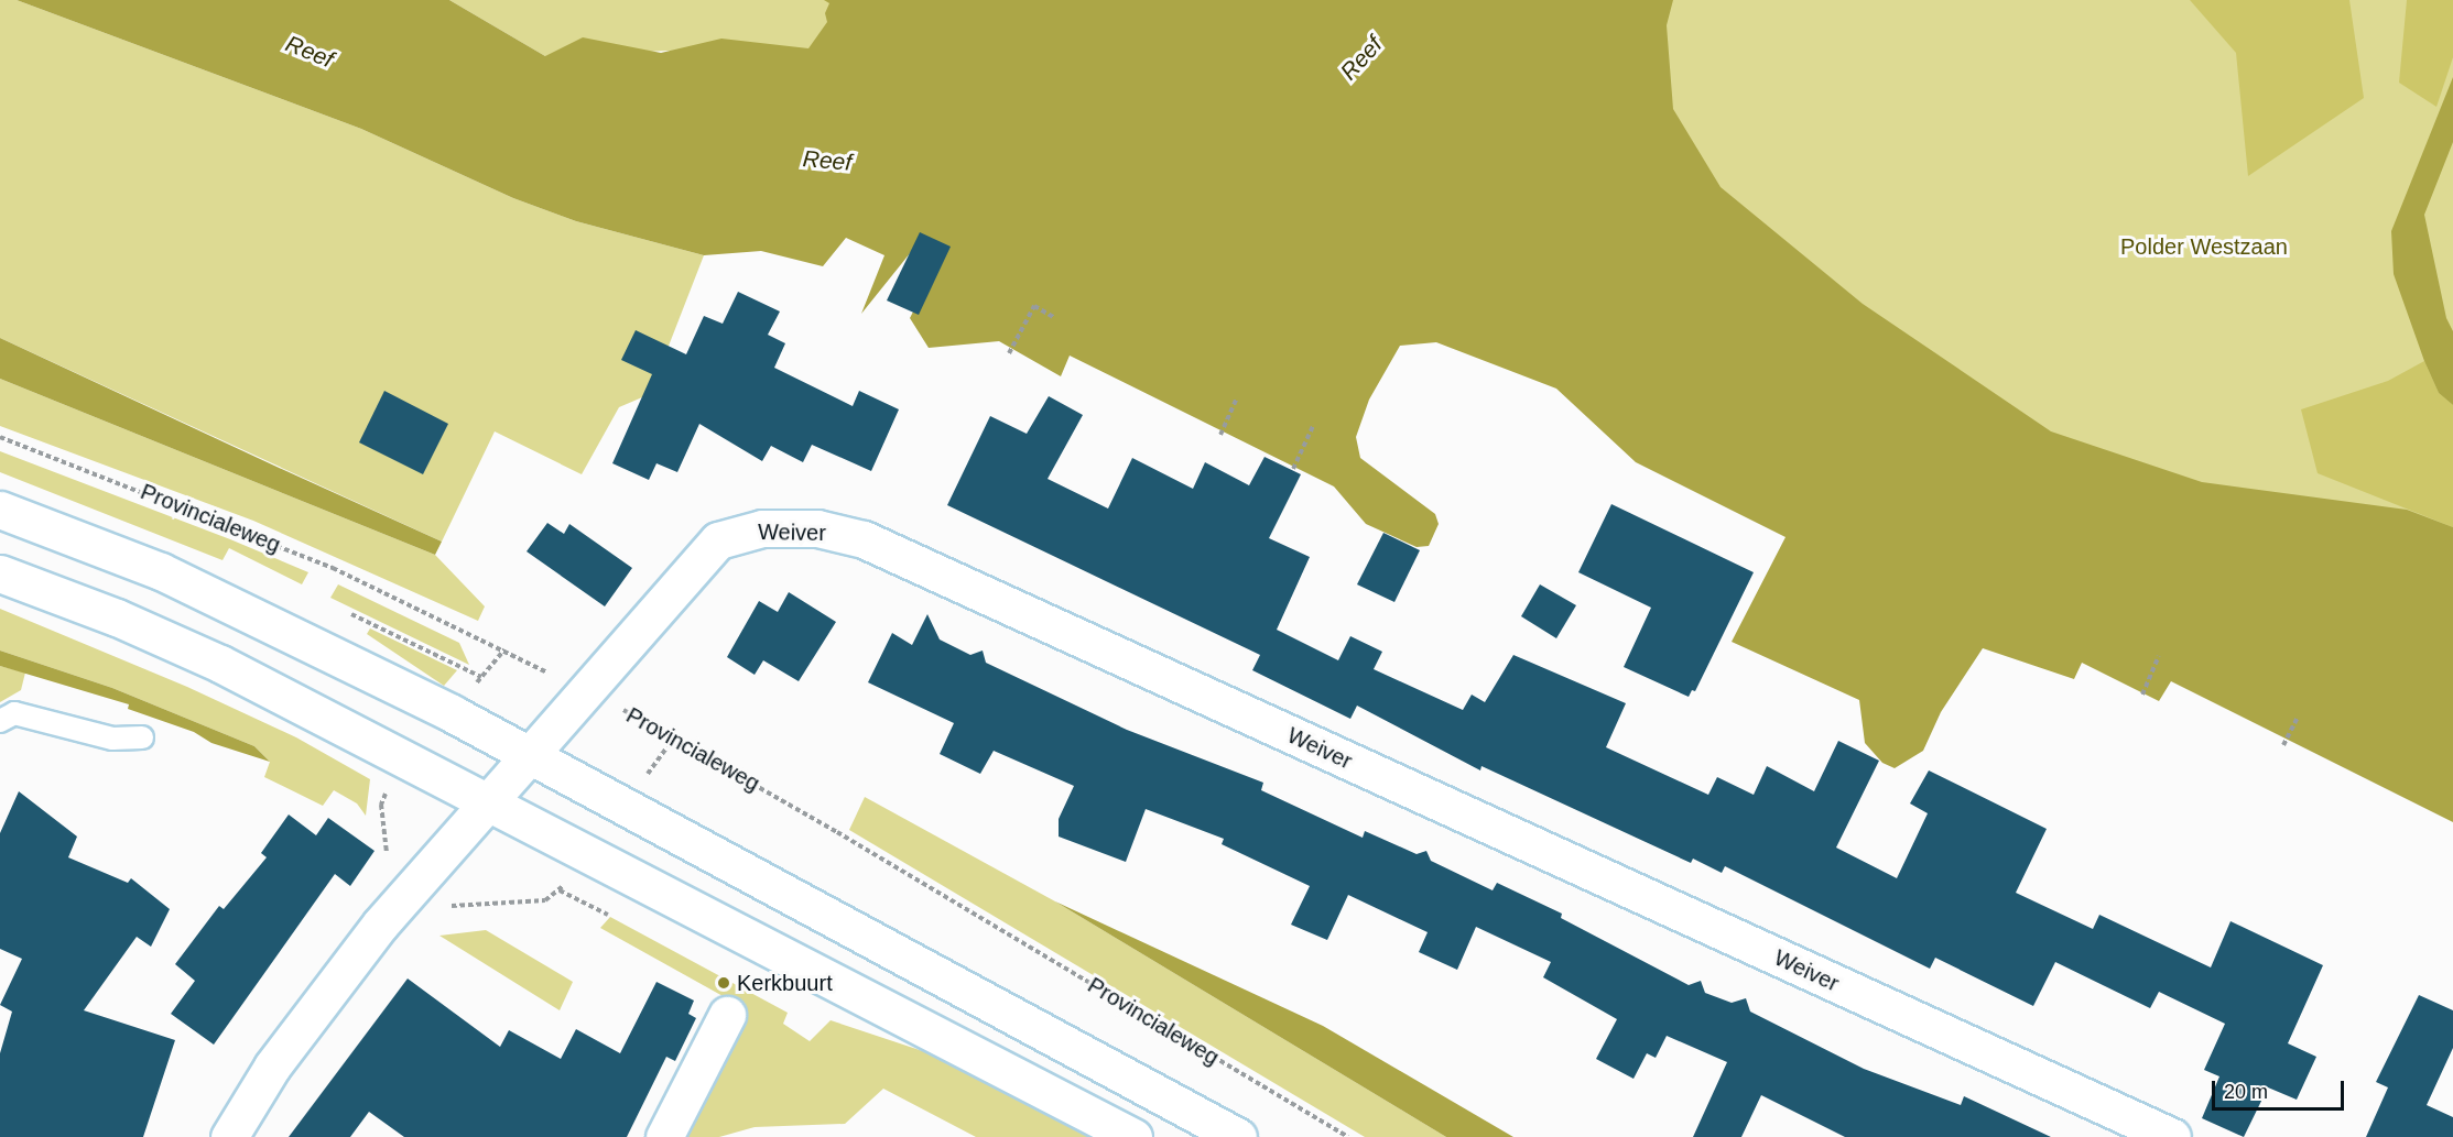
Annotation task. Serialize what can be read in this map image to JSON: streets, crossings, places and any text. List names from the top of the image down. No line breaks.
{"streets":{"main road":["Weiver"],"path":["Provincialeweg"]},"crossings":[["Provincialeweg","Weiver"]],"water":["Reef"],"parks":["Polder Westzaan"],"places":["Kerkbuurt"],"scale_bar":"20 m"}
